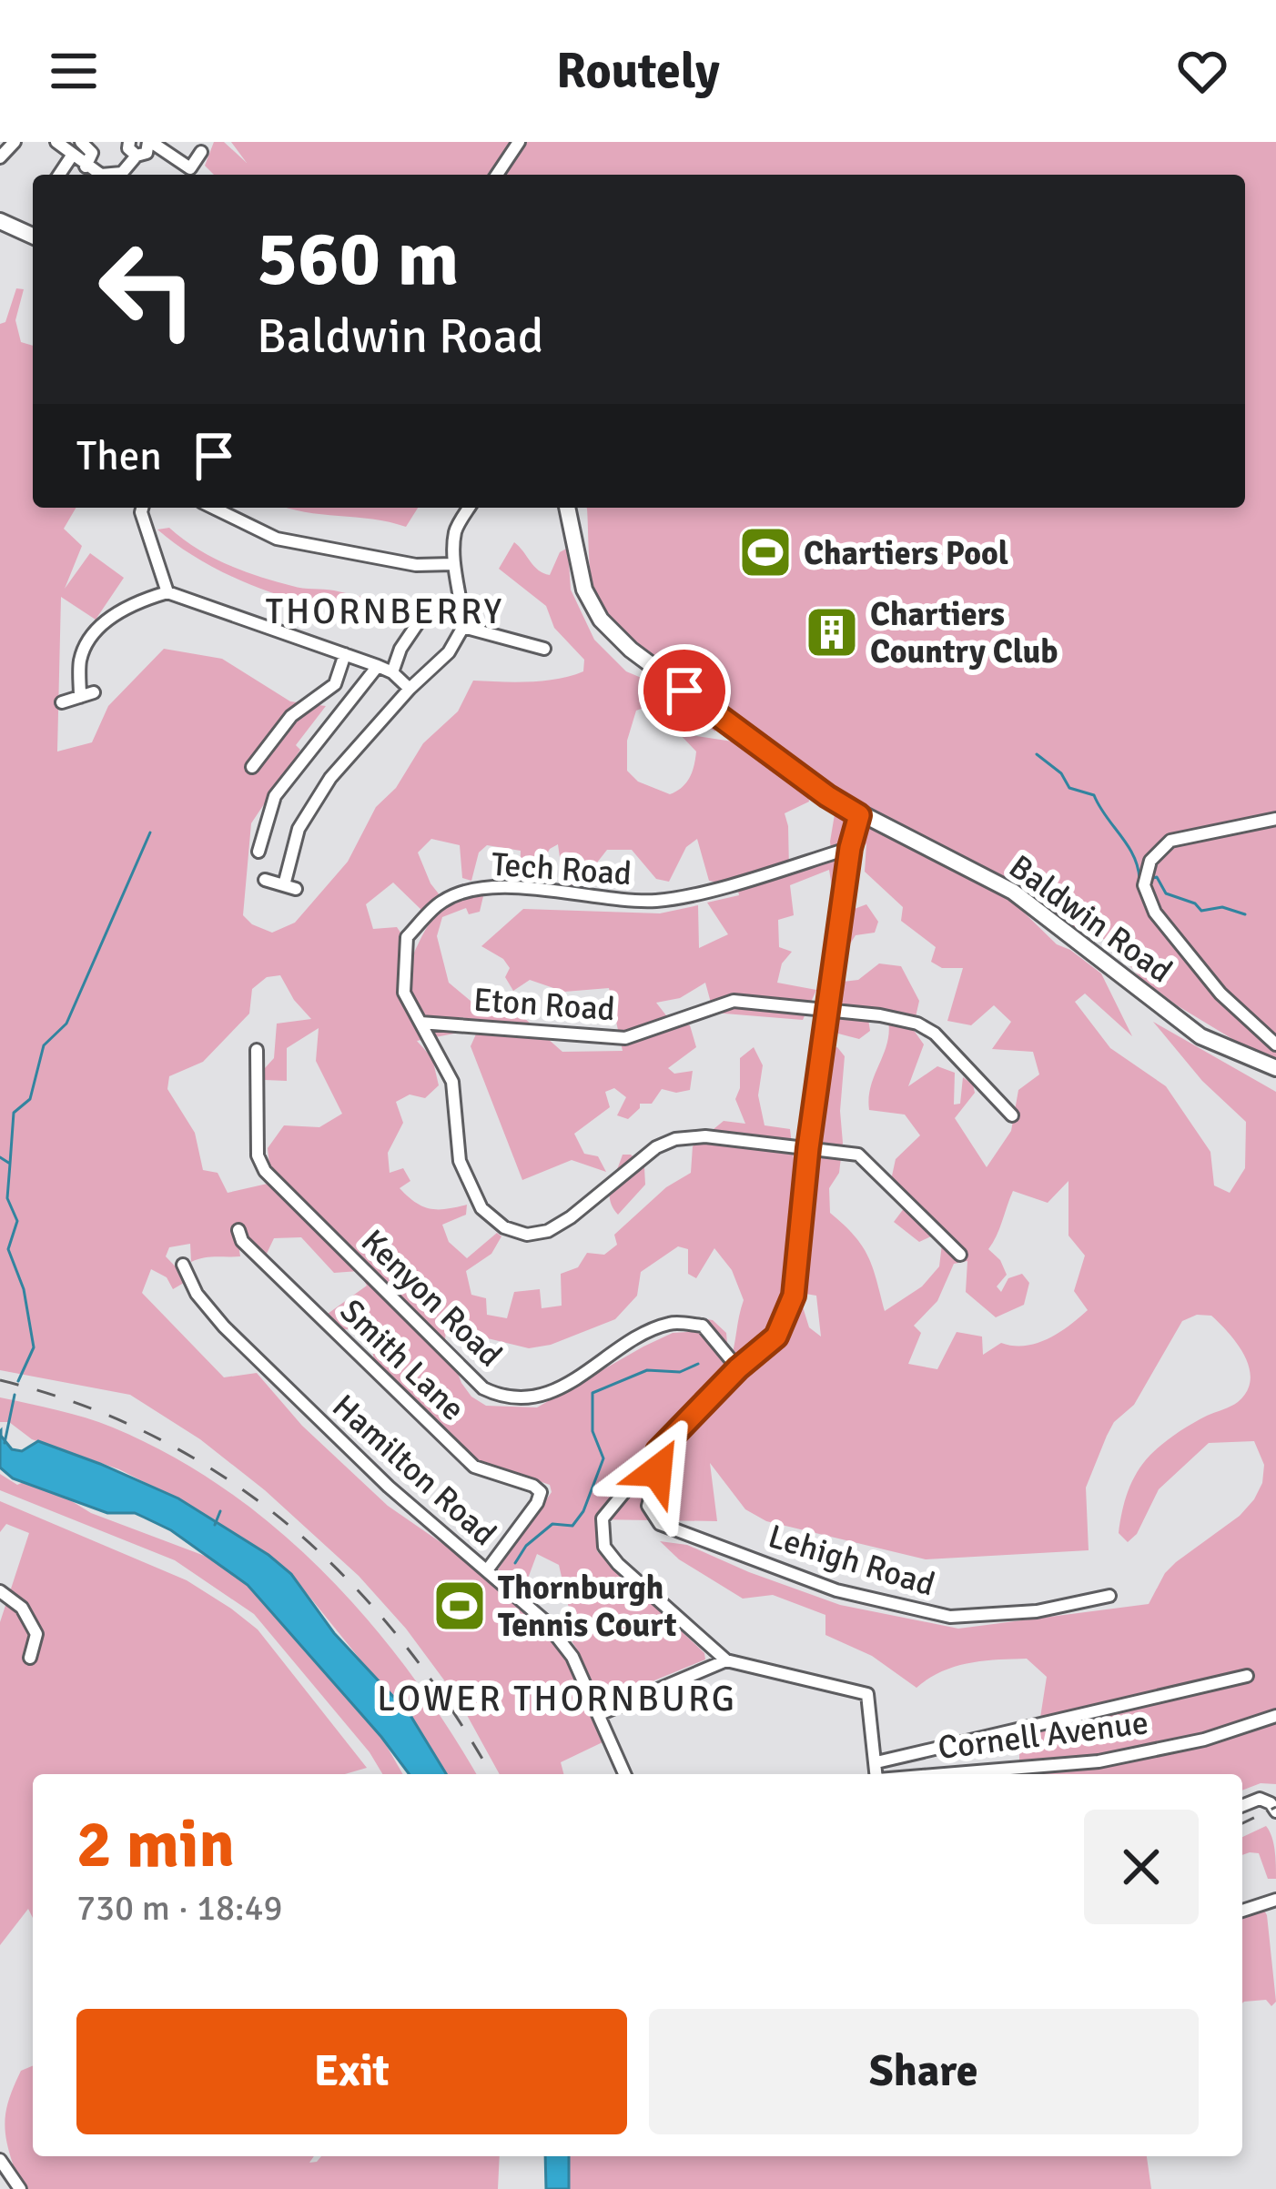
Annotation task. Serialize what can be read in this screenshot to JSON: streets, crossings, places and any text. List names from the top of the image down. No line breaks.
{"streets":{"street":["Tech Road","Baldwin Road","Eton Road","Kenyon Road","Smith Lane","Hamilton Road","Lehigh Road","Cornell Avenue"]},"crossings":[["Tech Road","Eton Road"],["Smith Lane","Hamilton Road"]],"districts":["THORNBERRY","LOWER THORNBURG"],"places":{"sports":["Chartiers Pool","Thornburgh Tennis Court"],"building":["Chartiers Country Club"]},"page":{"header":"Routely","turn":["560 m","Baldwin Road"],"then":"Then","heading":["2 min","730 m · 18:49"],"buttons":["Exit","Share"]}}
